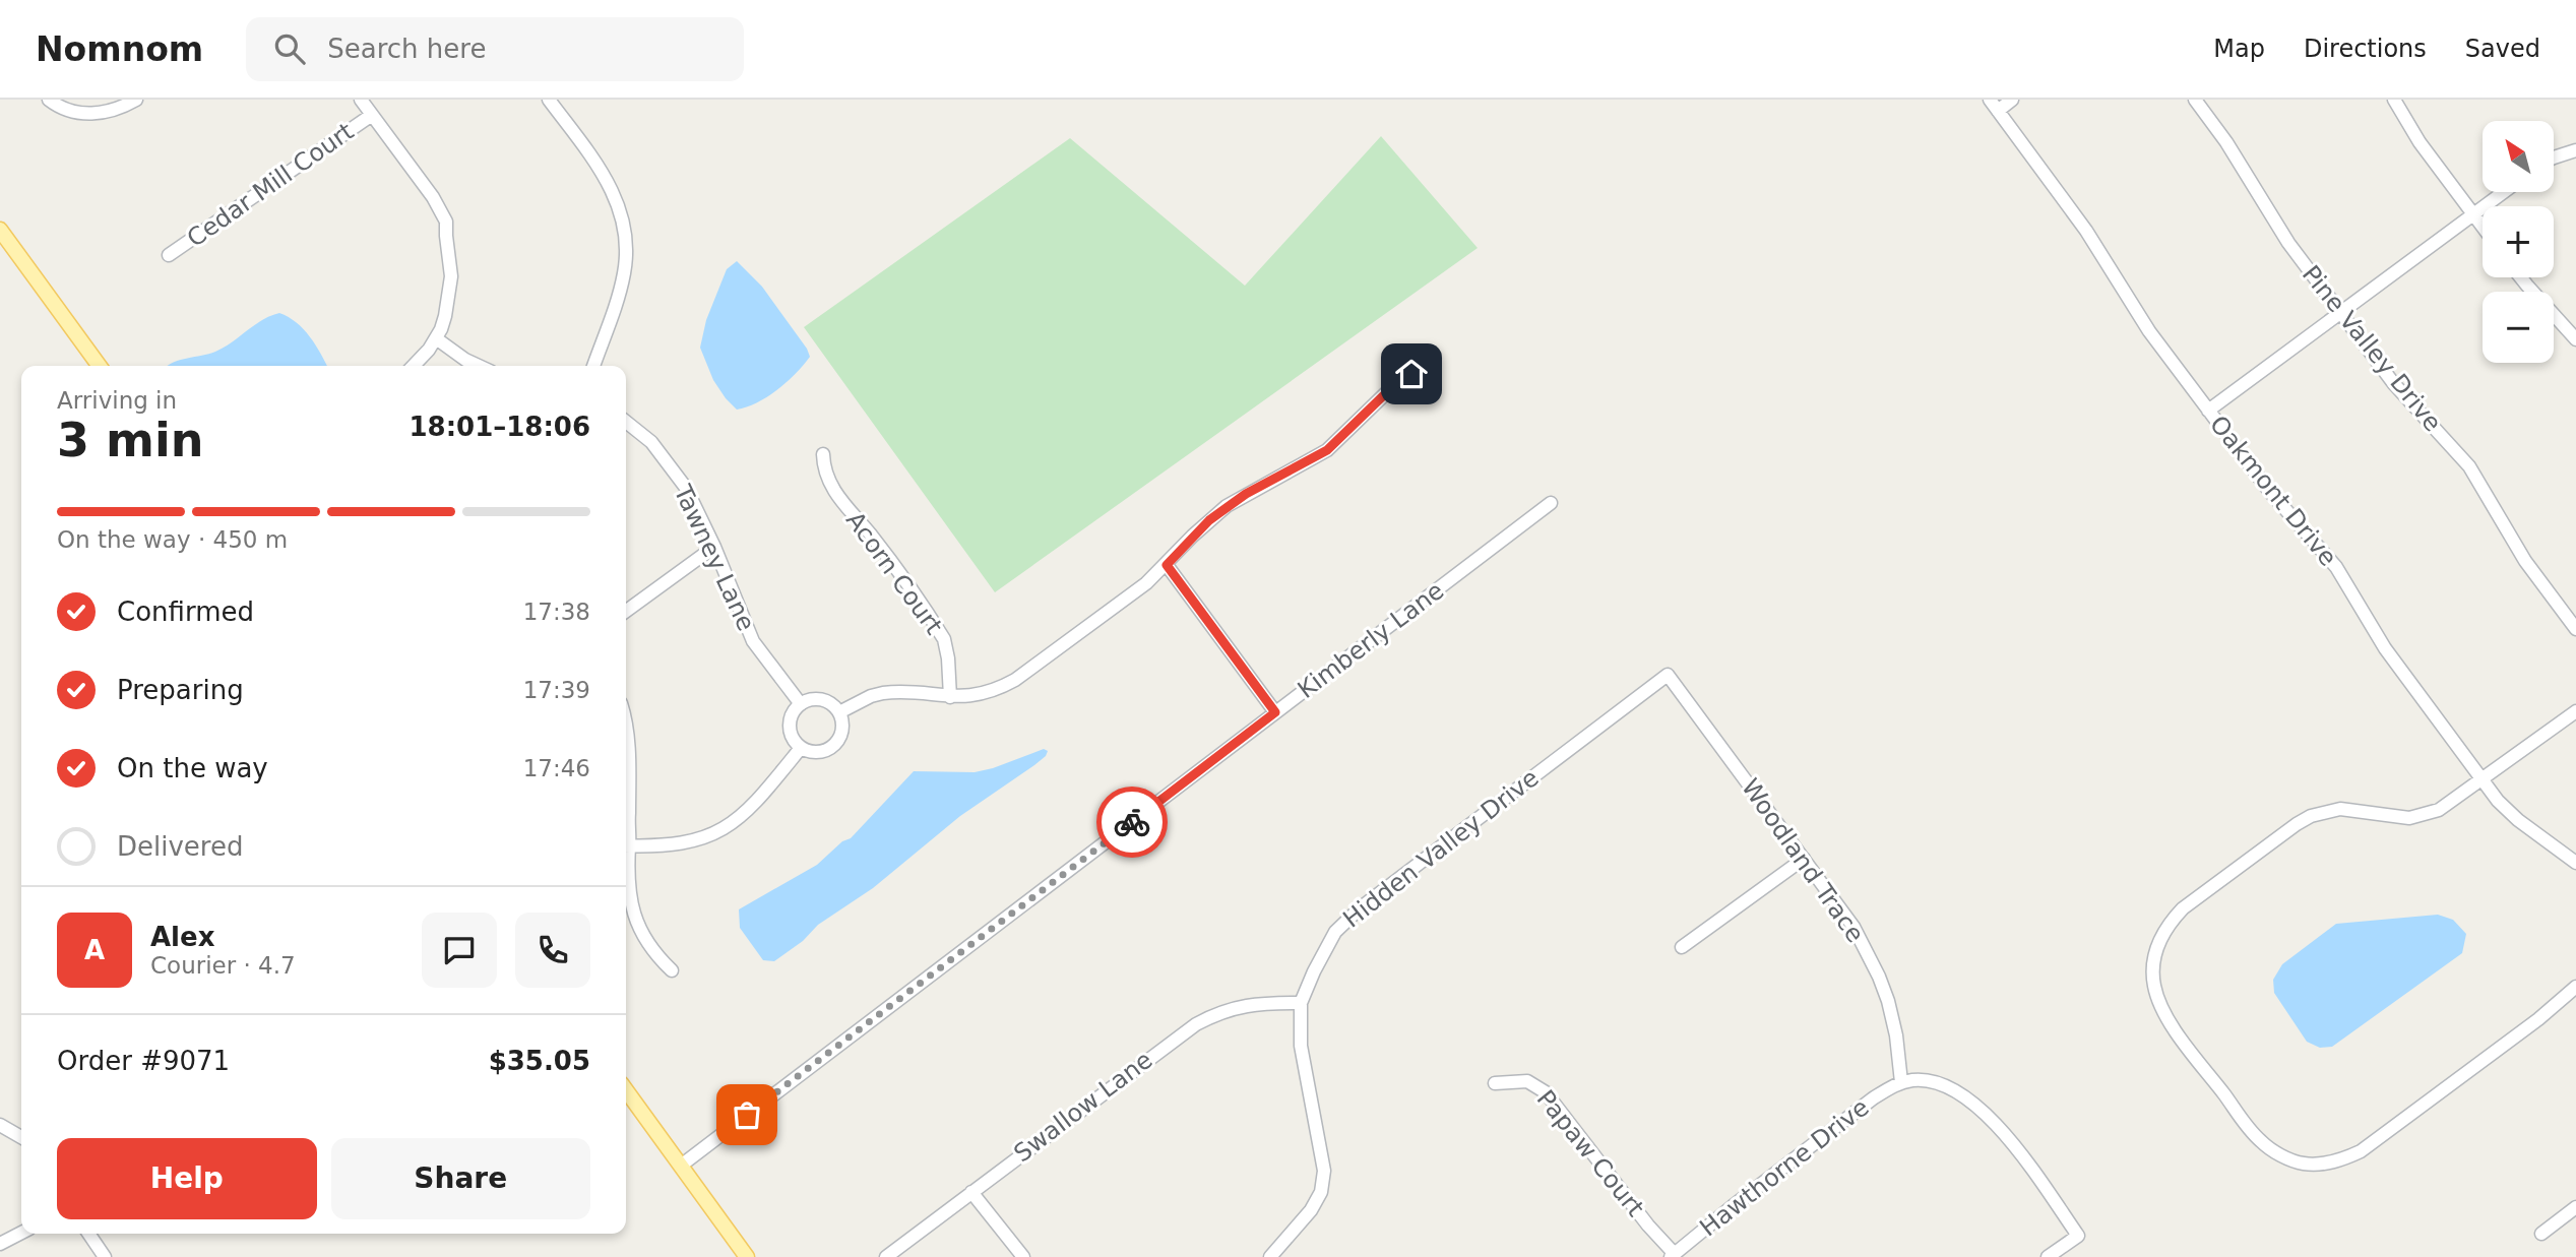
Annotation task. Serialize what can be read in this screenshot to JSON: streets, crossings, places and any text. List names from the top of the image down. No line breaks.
{"streets":{"street":["Cedar Mill Court","Pine Valley Drive","Oakmont Drive","Tawney Lane","Acorn Court","Kimberly Lane","Hidden Valley Drive","Woodland Trace","Swallow Lane","Papaw Court","Hawthorne Drive"]},"crossings":[["Hidden Valley Drive","Woodland Trace"],["Hidden Valley Drive","Swallow Lane"],["Woodland Trace","Hawthorne Drive"],["Papaw Court","Hawthorne Drive"]],"north":"top left","page":{"header":"Nomnom","search":"Search here","nav":["Map","Directions","Saved"],"map_buttons":["+","−"],"heading":["3 min","Arriving in","18:01–18:06"],"panel":["Alex","Courier · 4.7","Order #9071","$35.05"],"bar":"On the way · 450 m","list":[["Confirmed","17:38"],["Preparing","17:39"],["On the way","17:46"],"Delivered"],"round":"A","buttons":["Help","Share"]}}
